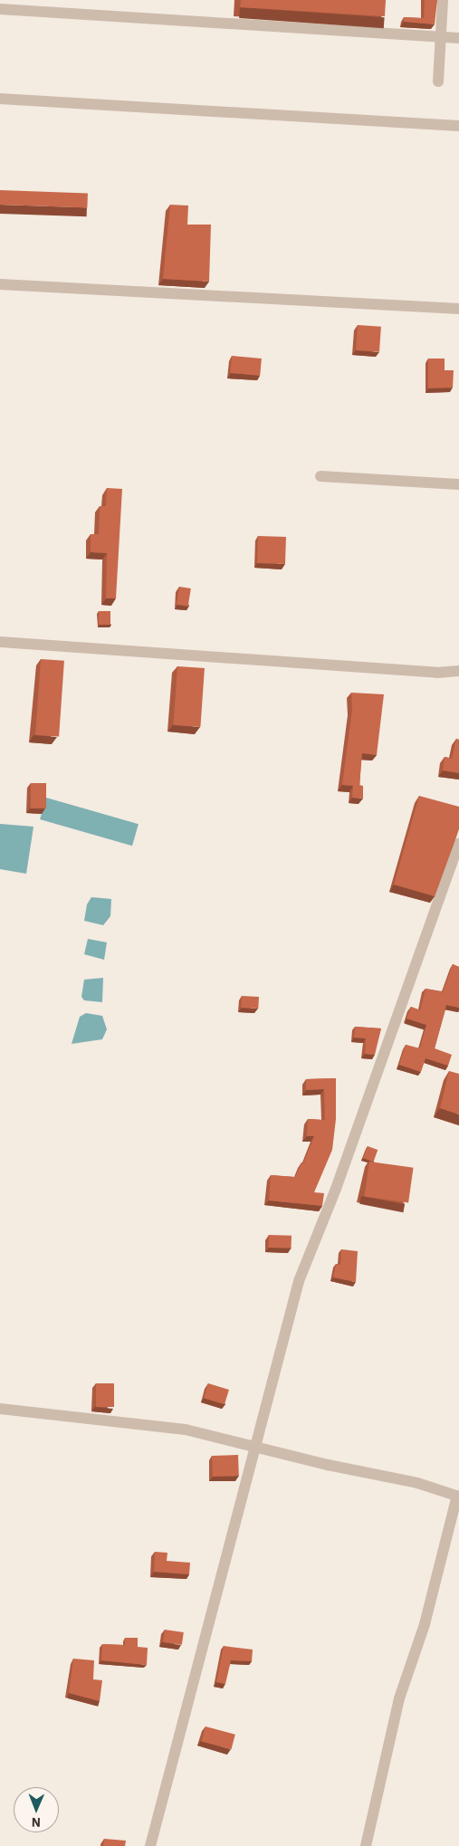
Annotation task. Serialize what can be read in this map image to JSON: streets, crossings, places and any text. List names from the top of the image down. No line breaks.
{"north":"bottom"}
